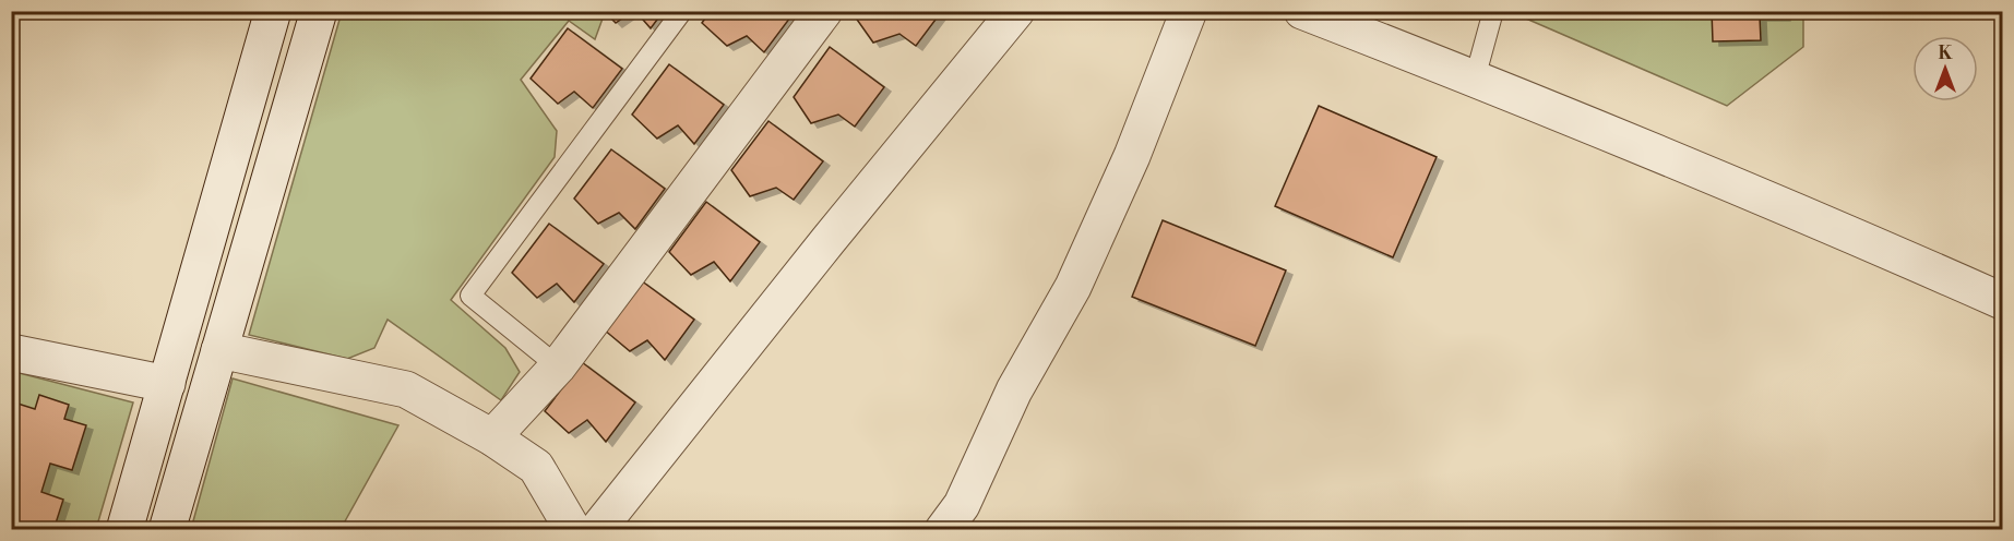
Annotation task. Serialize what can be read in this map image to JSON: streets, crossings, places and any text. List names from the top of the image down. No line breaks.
{"north":"top"}
